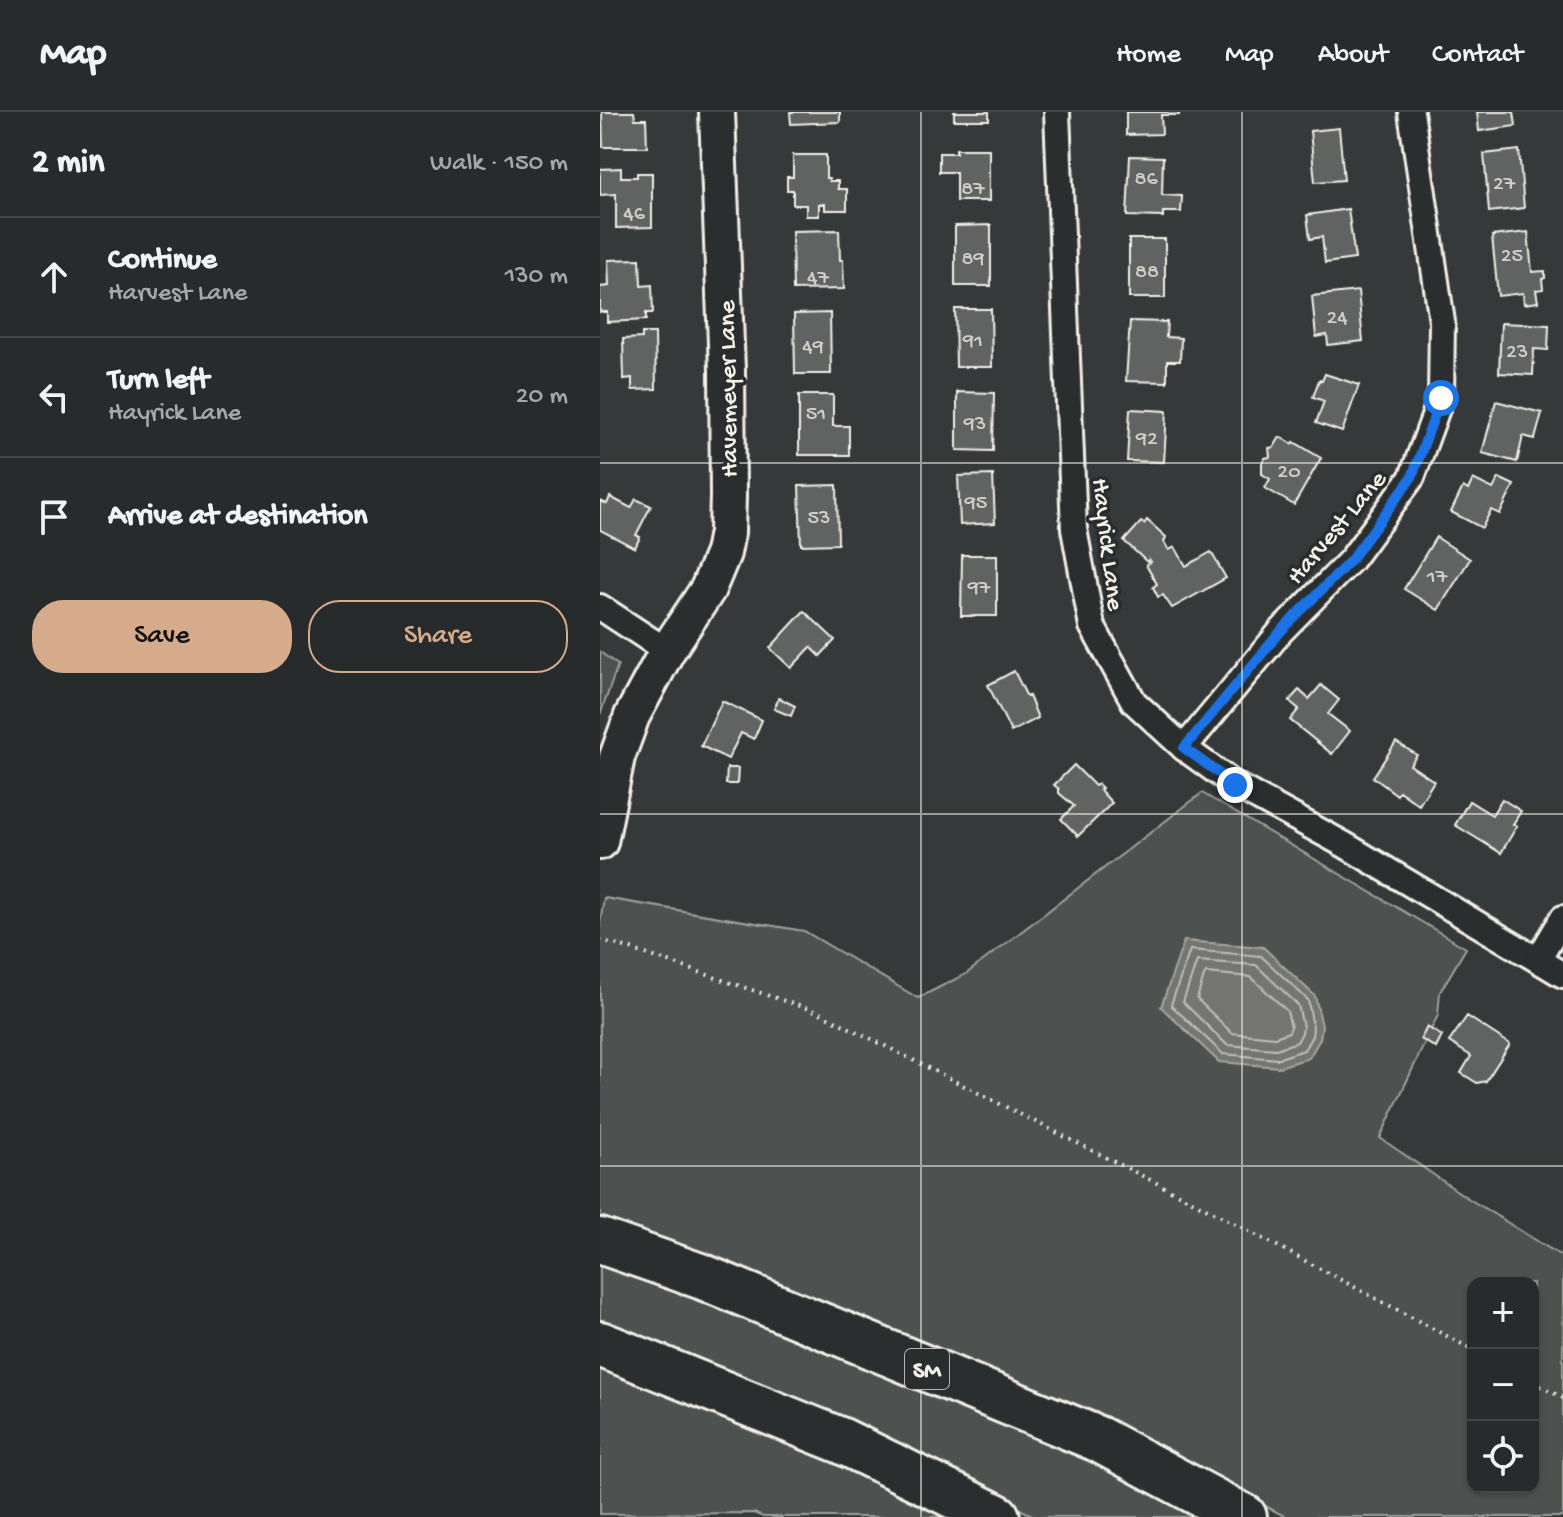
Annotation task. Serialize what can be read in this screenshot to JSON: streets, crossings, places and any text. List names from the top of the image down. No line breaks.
{"streets":{"highway":["SM"],"street":["Havemeyer Lane","Harvest Lane","Hayrick Lane"]},"crossings":[["Harvest Lane","Hayrick Lane"]],"house_numbers":["86","27","87","46","25","89","88","47","24","91","49","23","51","93","92","20","95","53","17","97"],"page":{"header":"Map","nav":["Home","Map","About","Contact"],"heading":["2 min","Walk · 150 m"],"list":[["Continue","Harvest Lane","130 m"],["Turn left","Hayrick Lane","20 m"],"Arrive at destination"],"buttons":["Save","Share"],"map_buttons":["+","−"]}}
